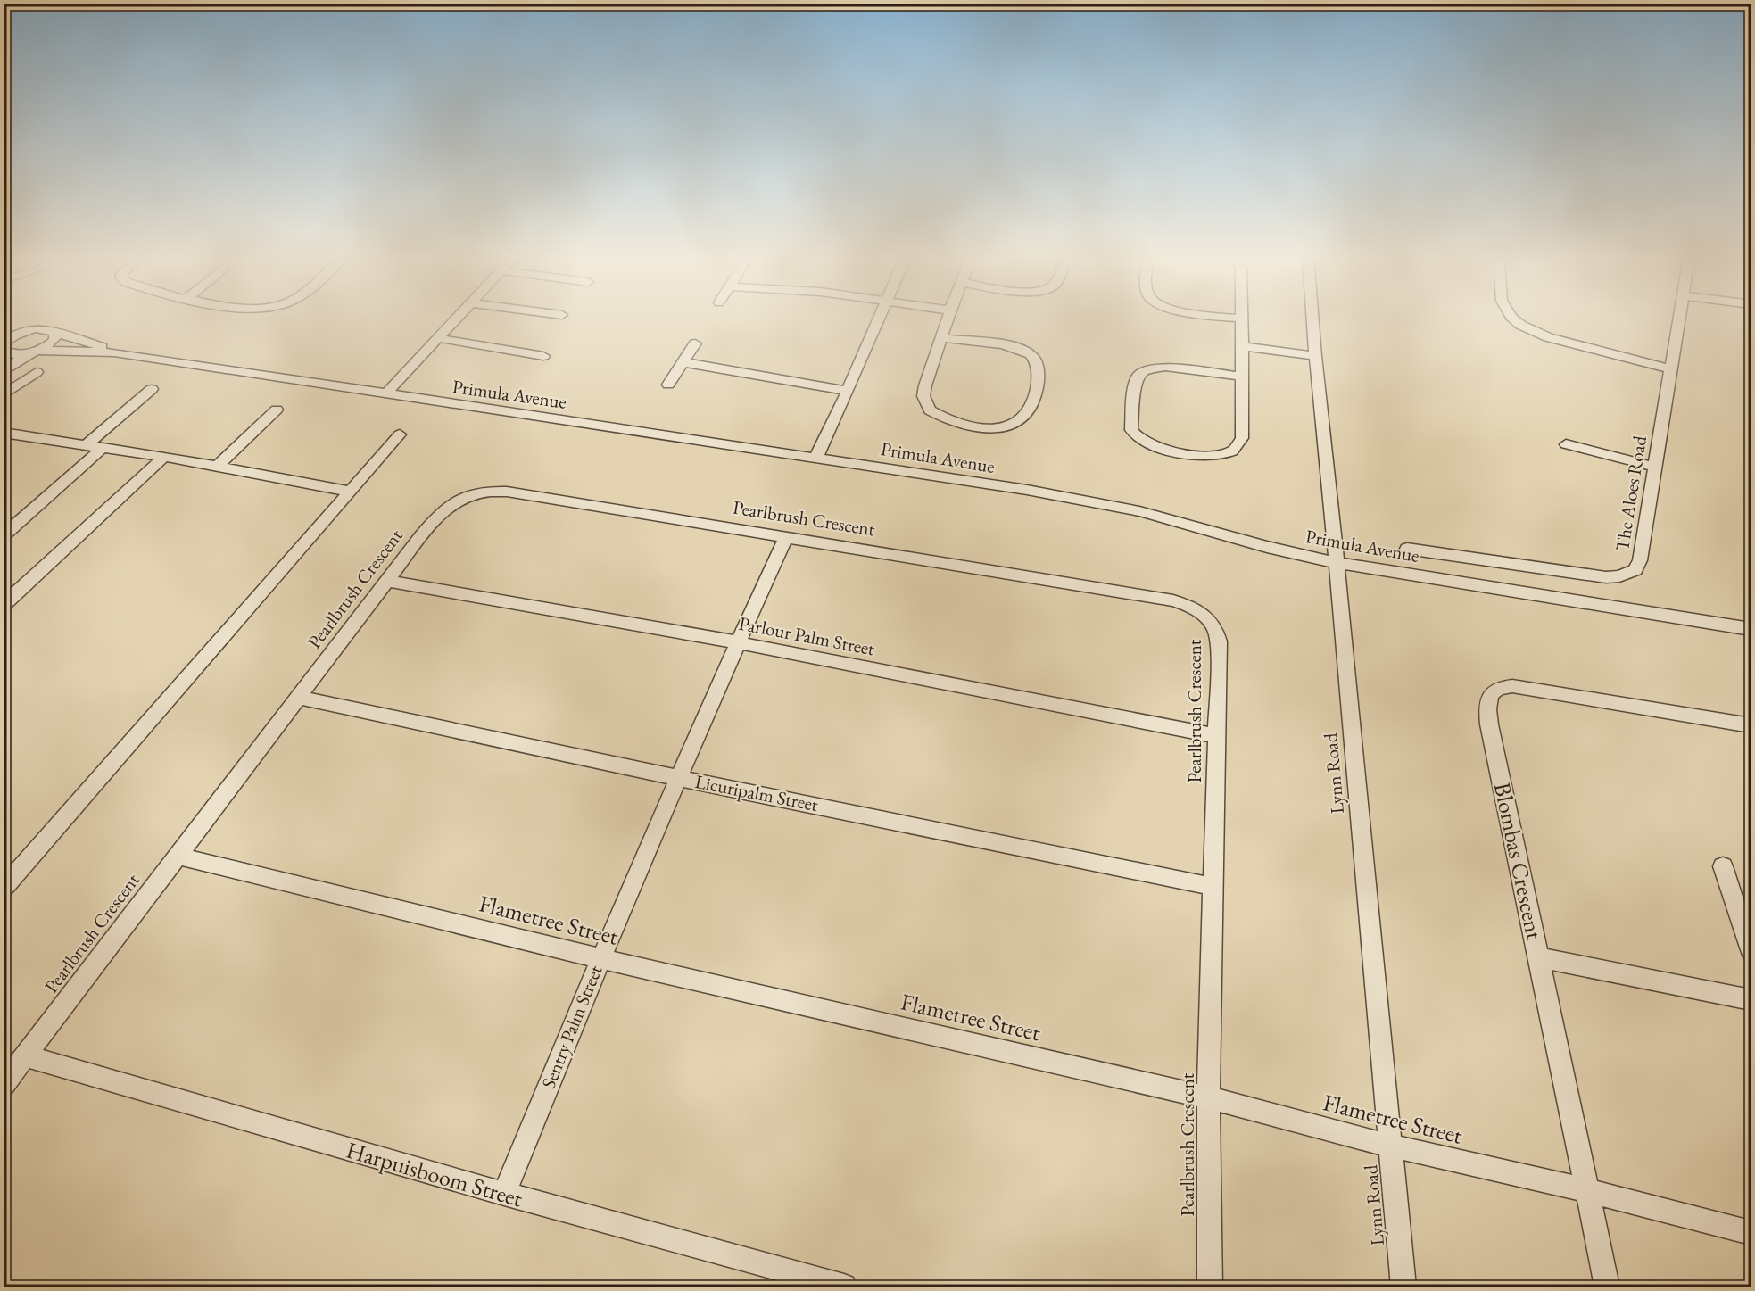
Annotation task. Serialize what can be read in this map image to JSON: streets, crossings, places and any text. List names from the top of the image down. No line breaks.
{"streets":{"street":["Primula Avenue","The Aloes Road","Pearlbrush Crescent","Parlour Palm Street","Lynn Road","Licuripalm Street","Blombas Crescent","Flametree Street","Sentry Palm Street","Harpuisboom Street"]},"crossings":[["Primula Avenue","Lynn Road"],["Pearlbrush Crescent","Parlour Palm Street"],["Pearlbrush Crescent","Licuripalm Street"],["Pearlbrush Crescent","Flametree Street"],["Pearlbrush Crescent","Sentry Palm Street"],["Pearlbrush Crescent","Harpuisboom Street"],["Parlour Palm Street","Sentry Palm Street"],["Lynn Road","Flametree Street"],["Licuripalm Street","Sentry Palm Street"],["Blombas Crescent","Flametree Street"],["Flametree Street","Sentry Palm Street"],["Sentry Palm Street","Harpuisboom Street"]]}
